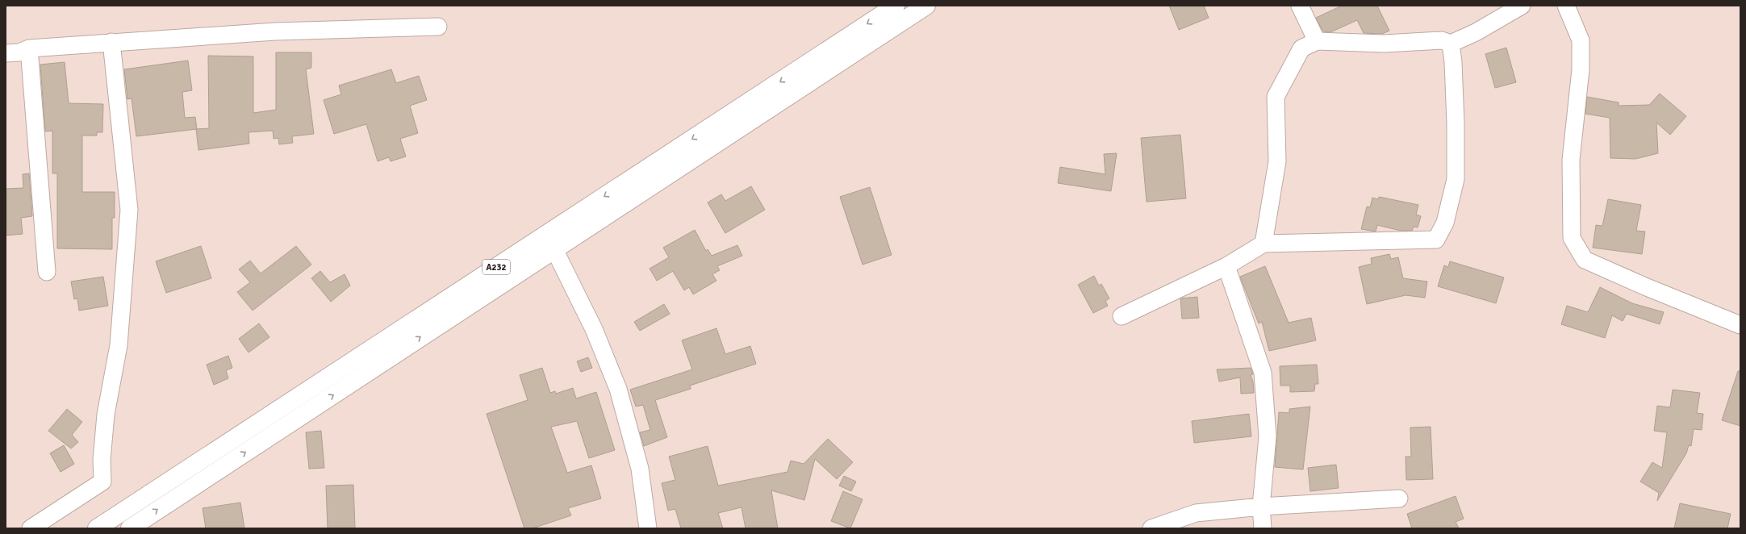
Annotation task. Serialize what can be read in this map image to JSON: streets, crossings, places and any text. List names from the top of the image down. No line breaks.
{"streets":{"highway":["A232"]}}
